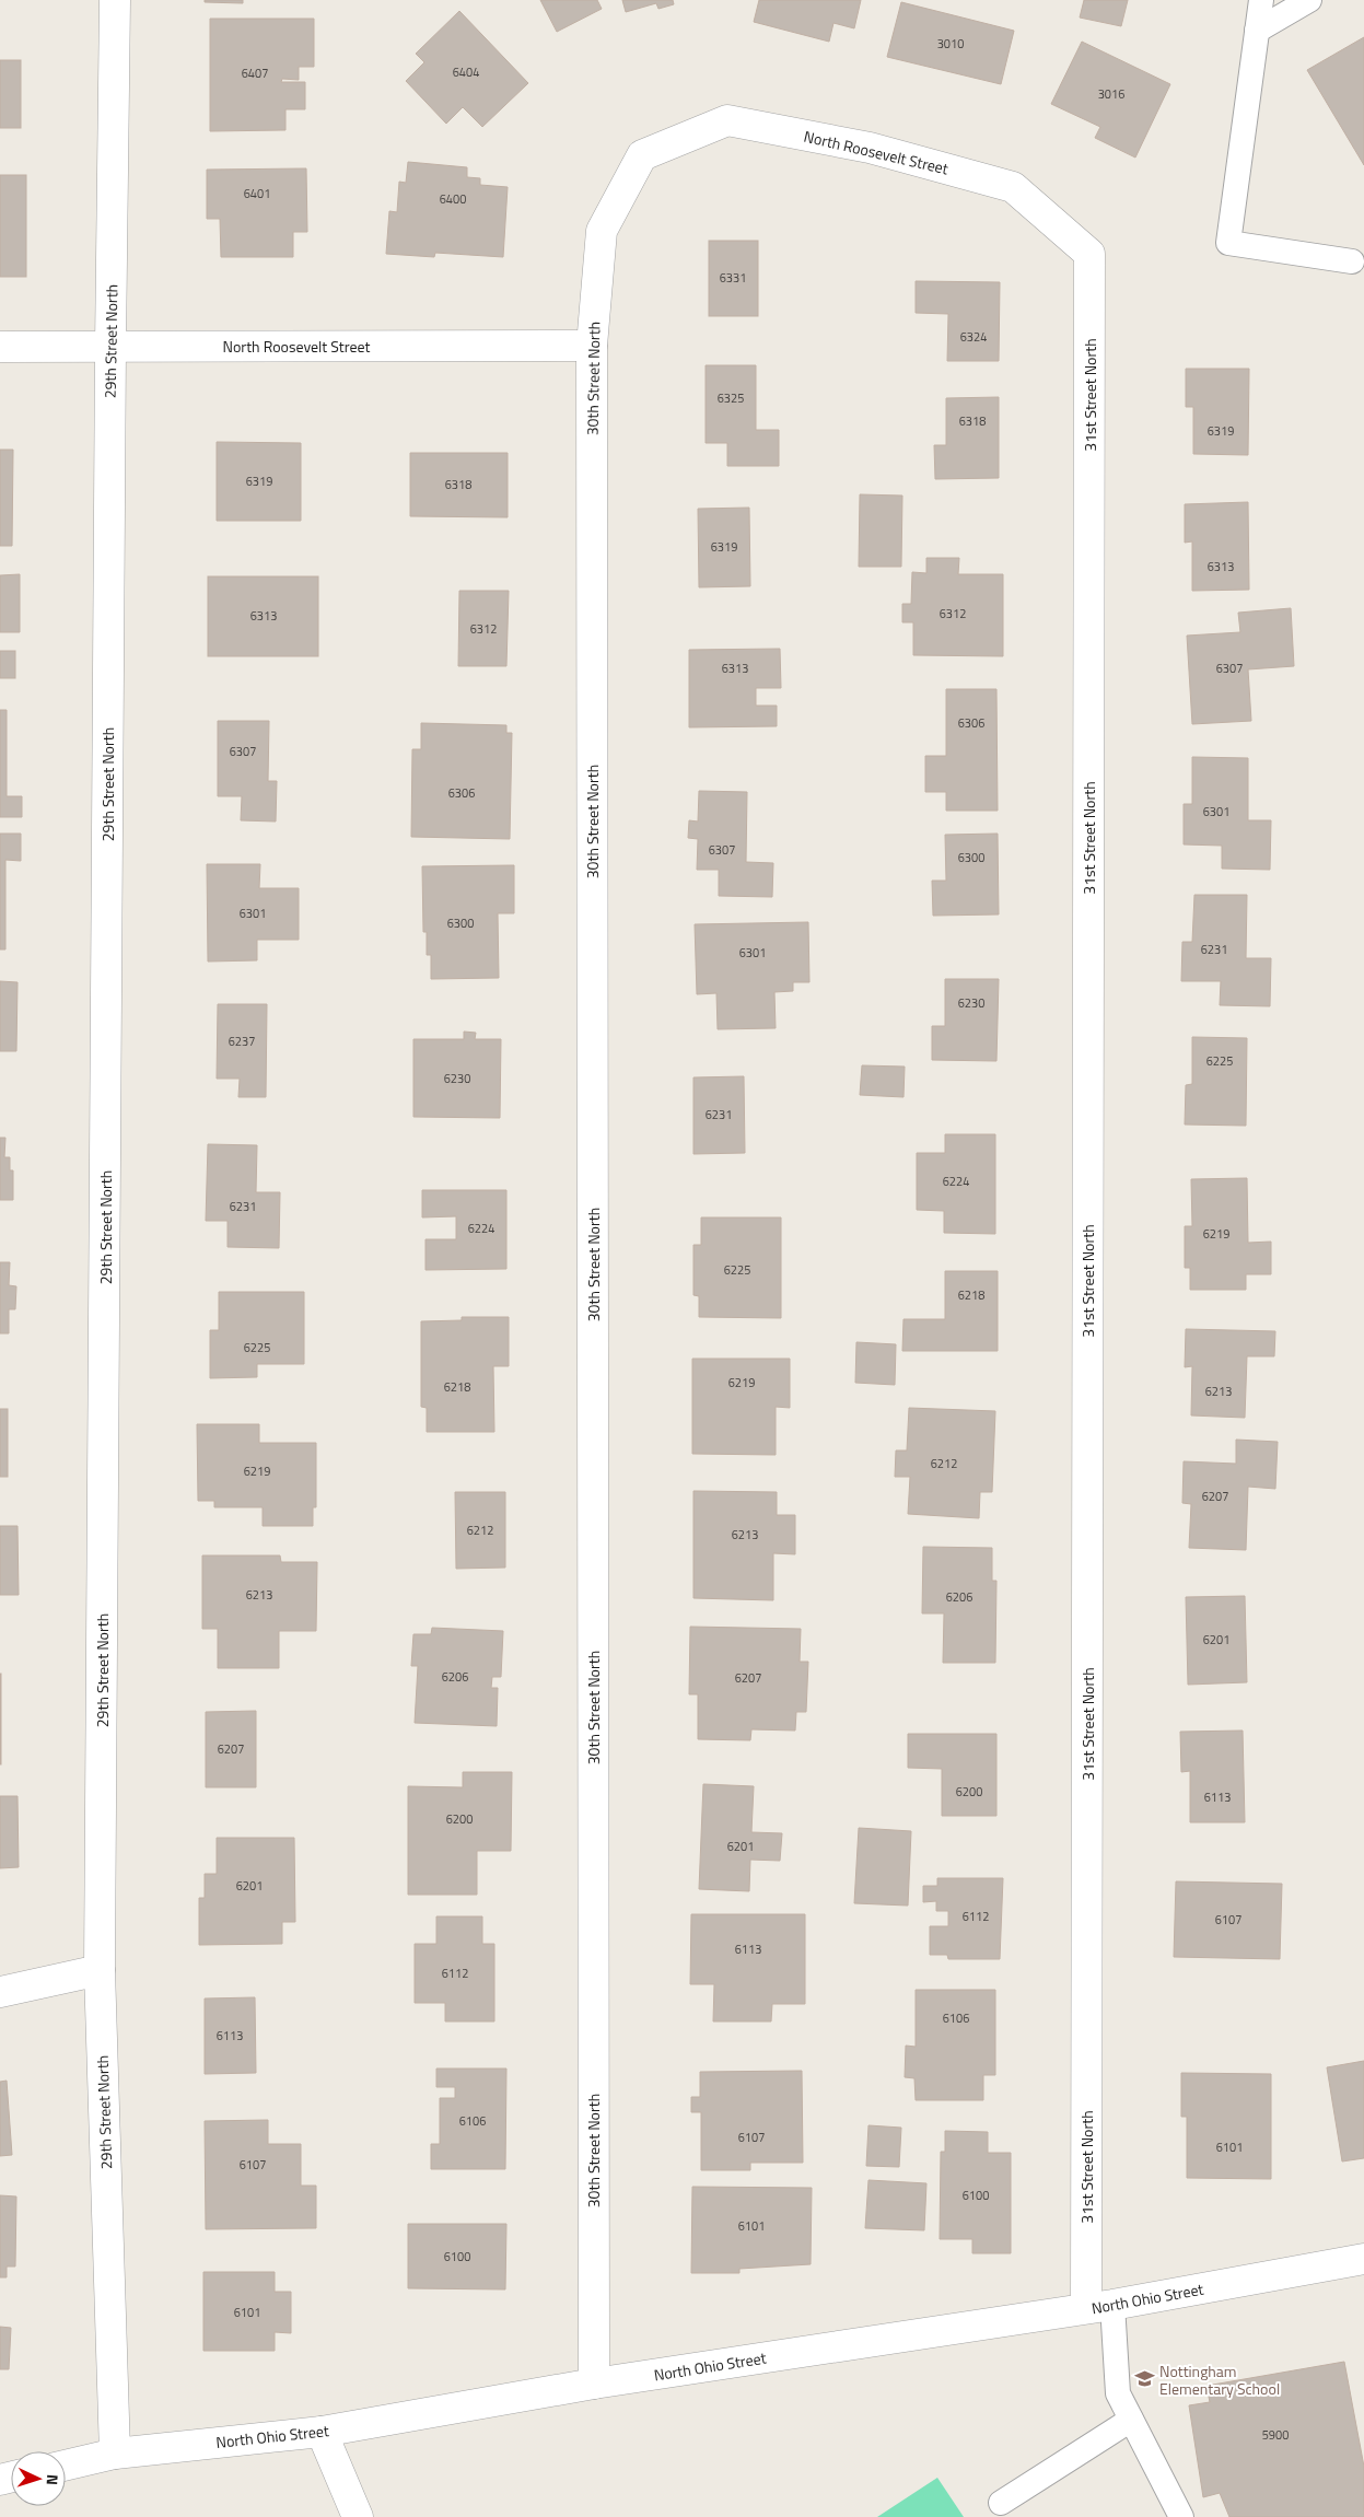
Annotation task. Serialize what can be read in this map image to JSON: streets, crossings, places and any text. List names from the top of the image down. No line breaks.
{"streets":{"street":["North Roosevelt Street","29th Street North","30th Street North","31st Street North","North Ohio Street"]},"crossings":[["North Roosevelt Street","29th Street North"],["North Roosevelt Street","30th Street North"],["North Roosevelt Street","31st Street North"],["29th Street North","North Ohio Street"],["30th Street North","North Ohio Street"],["31st Street North","North Ohio Street"]],"places":{"school or university":["Nottingham Elementary School"]},"house_numbers":["3010","6404","6407","3016","6401","6400","6331","6324","6325","6318","6319","6319","6318","6319","6313","6312","6313","6312","6313","6307","6306","6307","6306","6301","6307","6300","6301","6300","6231","6301","6230","6237","6225","6230","6231","6224","6231","6224","6219","6225","6218","6225","6219","6218","6213","6212","6219","6207","6212","6213","6213","6206","6201","6206","6207","6207","6200","6113","6200","6201","6201","6112","6107","6113","6112","6106","6113","6106","6107","6101","6107","6100","6101","6100","6101","5900"],"north":"right"}
